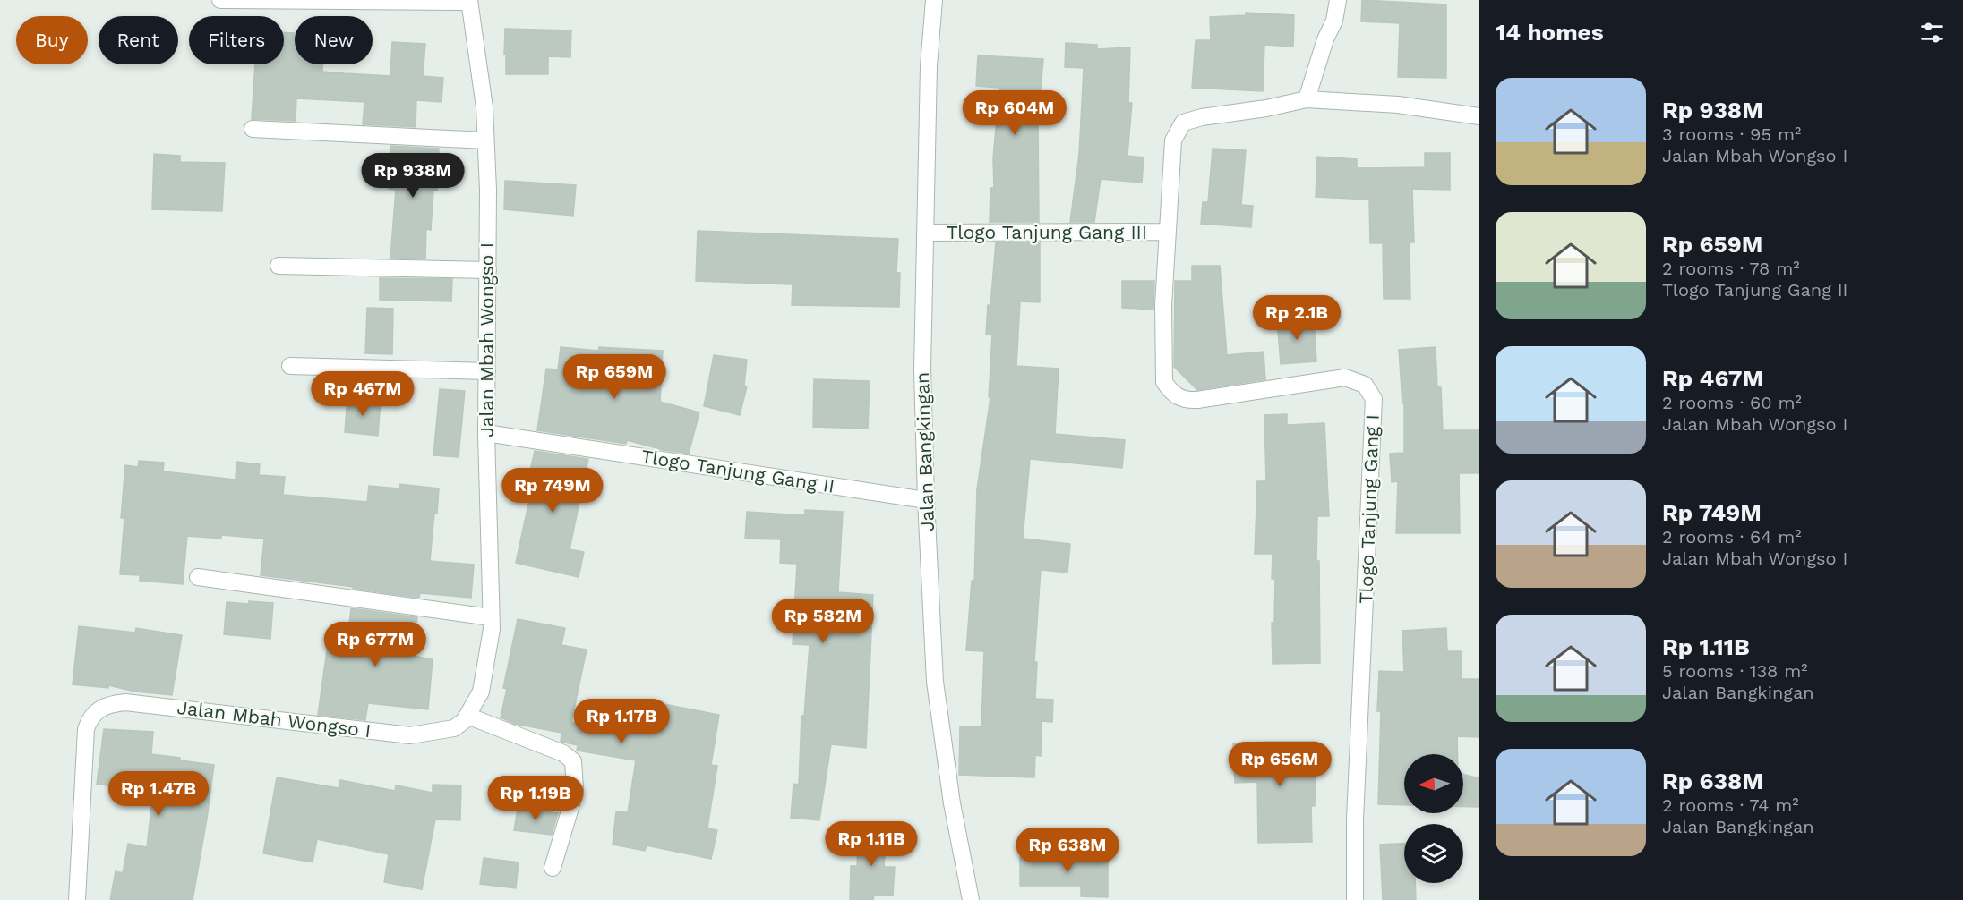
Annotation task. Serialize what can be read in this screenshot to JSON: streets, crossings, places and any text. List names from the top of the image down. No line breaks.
{"streets":{"street":["Tlogo Tanjung Gang III","Jalan Mbah Wongso I","Jalan Bangkingan","Tlogo Tanjung Gang II","Tlogo Tanjung Gang I"]},"crossings":[["Tlogo Tanjung Gang III","Jalan Bangkingan"],["Tlogo Tanjung Gang III","Tlogo Tanjung Gang I"],["Jalan Mbah Wongso I","Tlogo Tanjung Gang II"],["Jalan Bangkingan","Tlogo Tanjung Gang II"]],"north":"left","page":{"heading":"14 homes","chip":["Buy","Rent","Filters","New"],"list":[{"name":"Rp 938M","note":"3 rooms · 95 m² · Jalan Mbah Wongso I"},{"name":"Rp 659M","note":"2 rooms · 78 m² · Tlogo Tanjung Gang II"},{"name":"Rp 467M","note":"2 rooms · 60 m² · Jalan Mbah Wongso I"},{"name":"Rp 749M","note":"2 rooms · 64 m² · Jalan Mbah Wongso I"},{"name":"Rp 1.11B","note":"5 rooms · 138 m² · Jalan Bangkingan"},{"name":"Rp 638M","note":"2 rooms · 74 m² · Jalan Bangkingan"}],"price":["Rp 604M","Rp 938M","Rp 2.1B","Rp 659M","Rp 467M","Rp 749M","Rp 582M","Rp 677M","Rp 1.17B","Rp 656M","Rp 1.47B","Rp 1.19B","Rp 1.11B","Rp 638M"]}}
